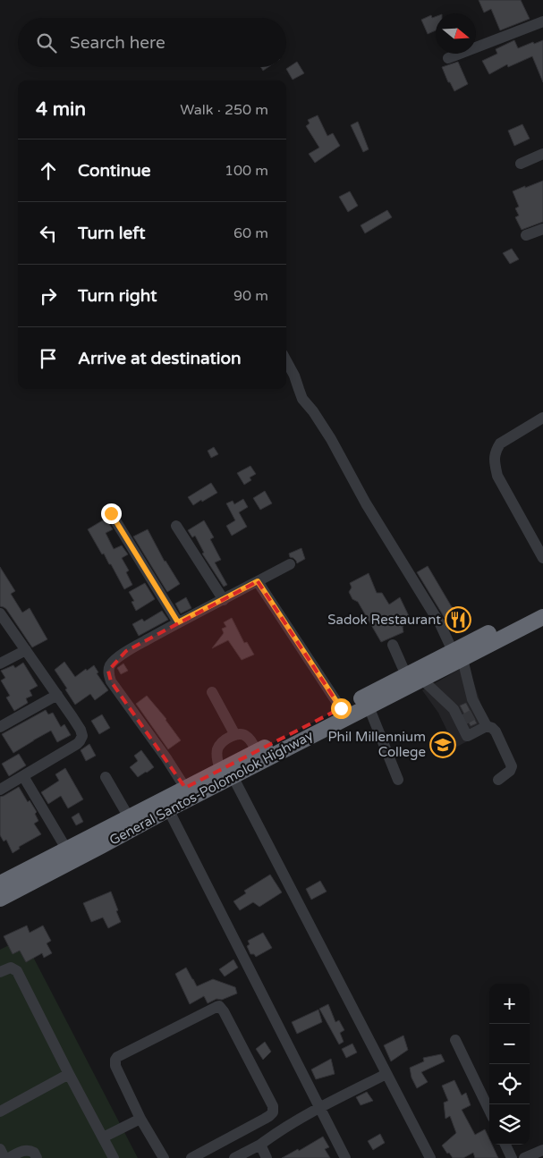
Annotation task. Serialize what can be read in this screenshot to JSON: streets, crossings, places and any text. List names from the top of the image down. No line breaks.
{"streets":{"highway":["General Santos-Polomolok Highway"]},"places":{"restaurant":["Sadok Restaurant"],"school or university":["Phil Millennium College"]},"north":"right","page":{"search":"Search here","heading":["4 min","Walk · 250 m"],"list":[["Continue","100 m"],["Turn left","60 m"],["Turn right","90 m"],"Arrive at destination"],"map_buttons":["+","−"]}}
